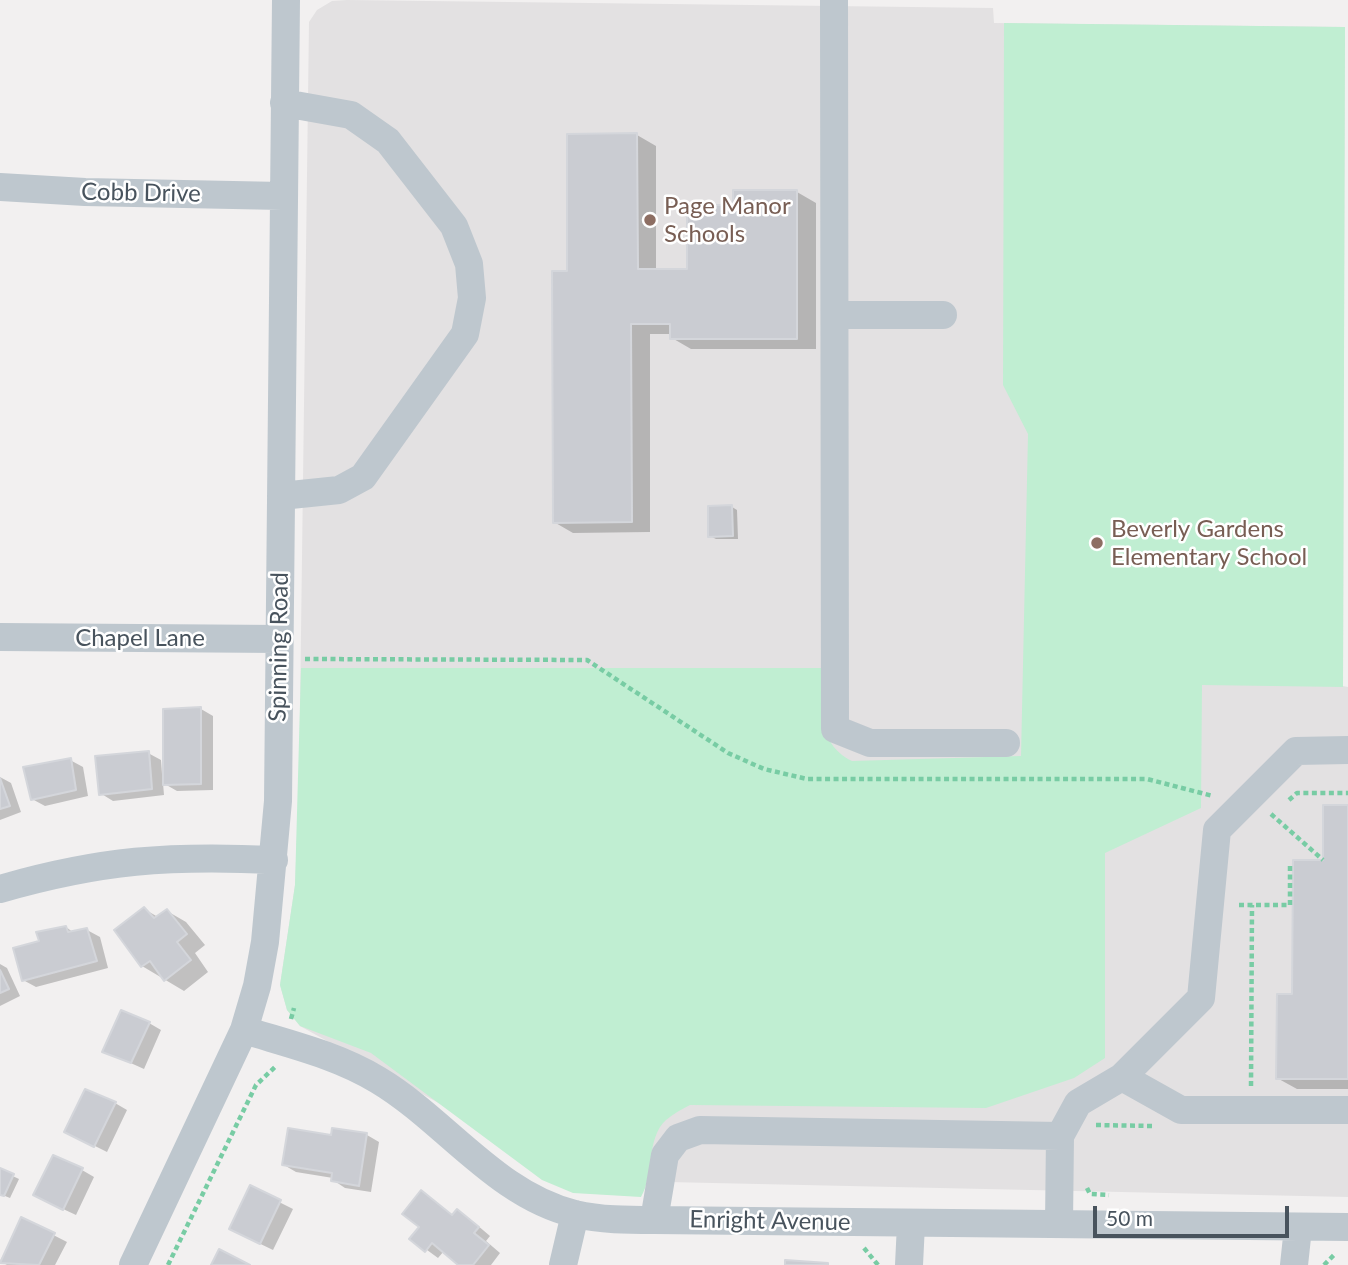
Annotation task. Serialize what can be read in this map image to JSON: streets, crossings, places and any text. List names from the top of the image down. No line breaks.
{"streets":{"street":["Cobb Drive","Chapel Lane","Spinning Road","Enright Avenue"]},"crossings":[["Cobb Drive","Spinning Road"],["Chapel Lane","Spinning Road"],["Spinning Road","Enright Avenue"]],"places":["Page Manor Schools","Beverly Gardens Elementary School"],"scale_bar":"50 m"}
